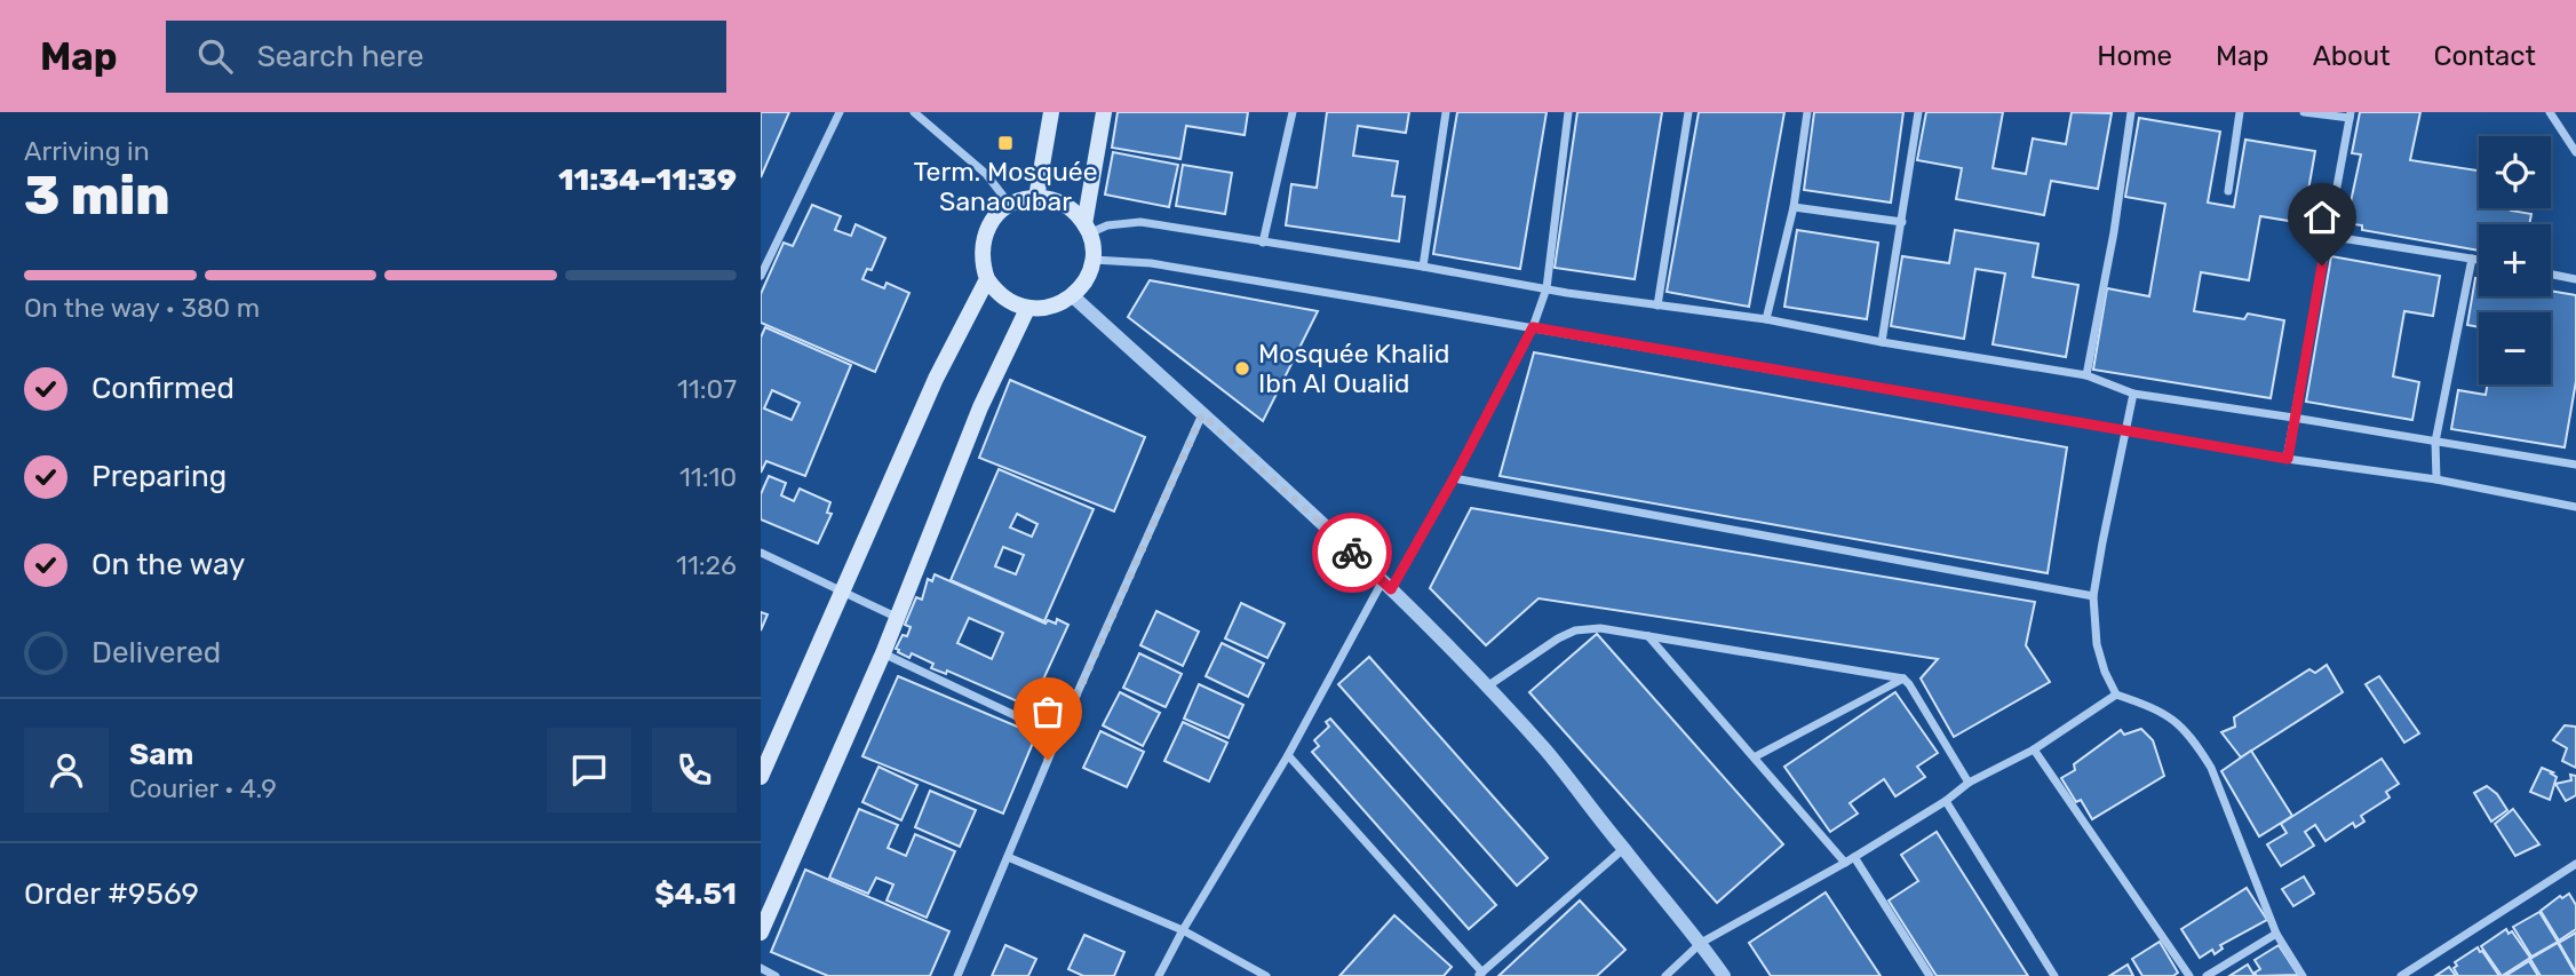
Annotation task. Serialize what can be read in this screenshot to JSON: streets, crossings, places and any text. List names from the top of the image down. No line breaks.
{"places":{"transit":["Term. Mosquée Sanaoubar"],"other":["Mosquée Khalid Ibn Al Oualid"]},"page":{"header":"Map","search":"Search here","nav":["Home","Map","About","Contact"],"heading":["3 min","Arriving in","11:34–11:39"],"panel":["Sam","Courier · 4.9","Order #9569","$4.51"],"map_buttons":["+","−"],"bar":"On the way · 380 m","list":[["Confirmed","11:07"],["Preparing","11:10"],["On the way","11:26"],"Delivered"]}}
